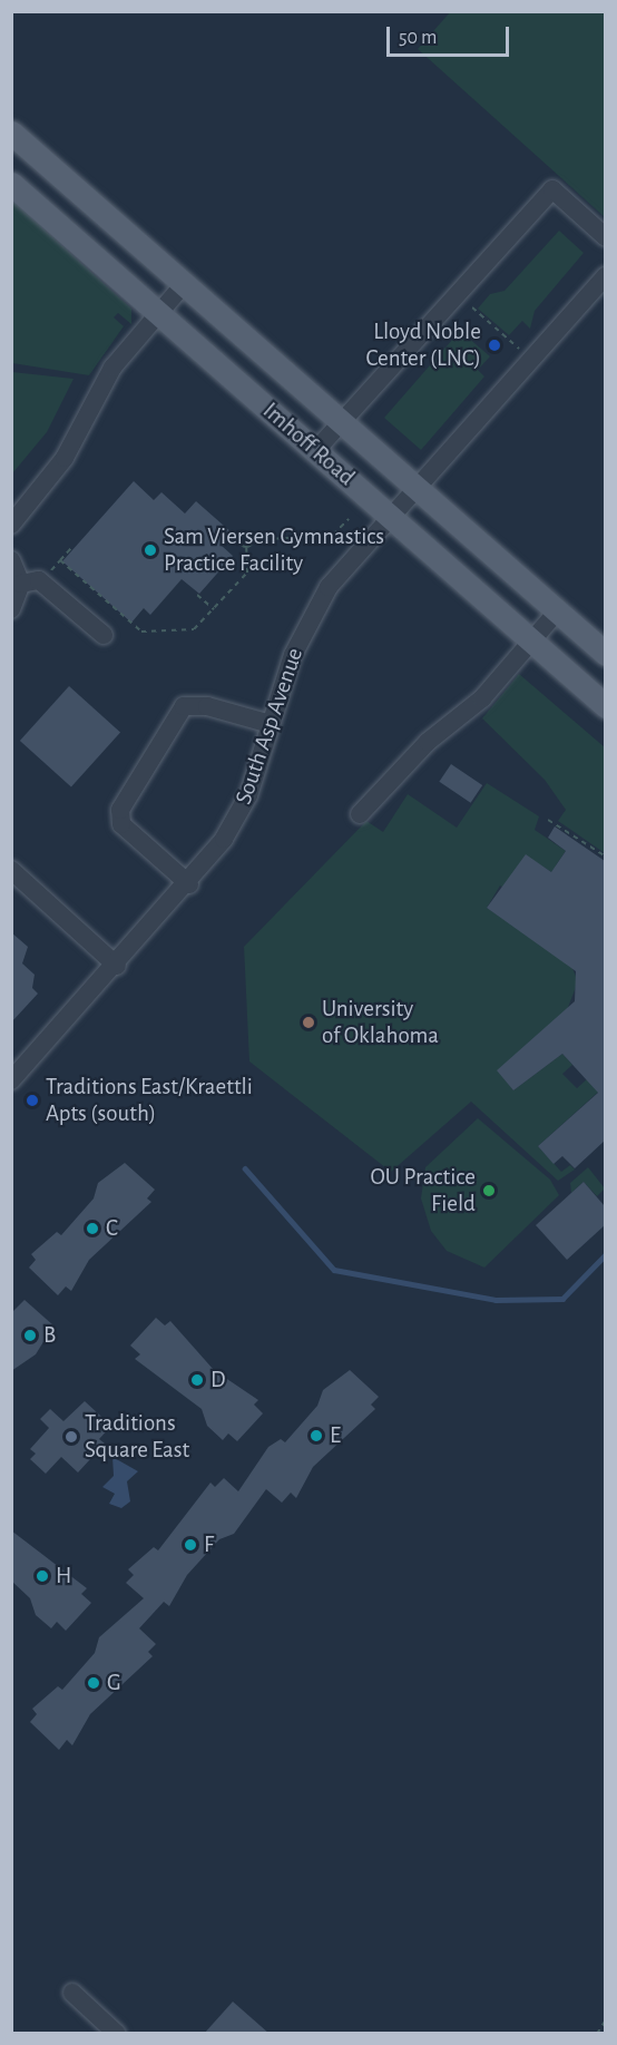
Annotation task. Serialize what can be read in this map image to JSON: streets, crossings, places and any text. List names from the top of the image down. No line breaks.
{"streets":{"main road":["Imhoff Road"],"street":["South Asp Avenue"]},"crossings":[["Imhoff Road","South Asp Avenue"]],"places":["Lloyd Noble Center (LNC)","Sam Viersen Gymnastics Practice Facility","University of Oklahoma","Traditions East/Kraettli Apts (south)","OU Practice Field","C","B","D","E","Traditions Square East","F","H","G"],"scale_bar":"50 m"}
